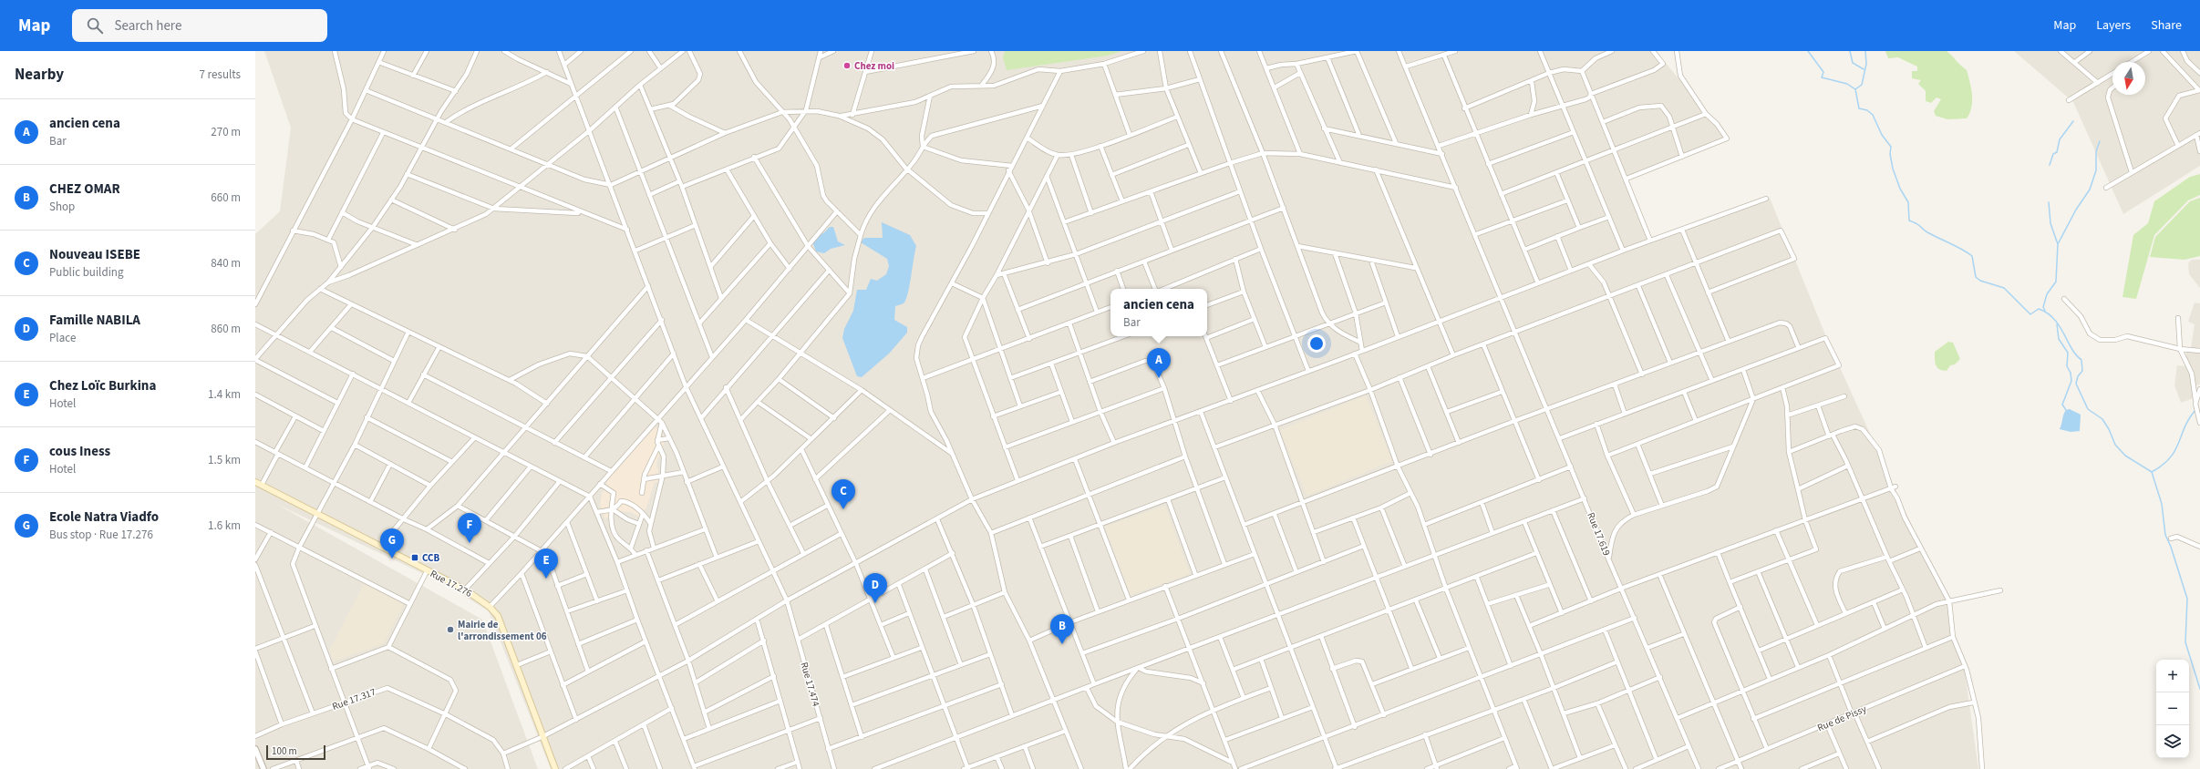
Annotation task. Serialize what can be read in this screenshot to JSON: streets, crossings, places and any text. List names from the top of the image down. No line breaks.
{"streets":{"main road":["Rue 17.276"],"street":["Rue 17.619","Rue 17.474","Rue 17.317","Rue de Pissy"]},"places":{"other":["Chez moi","Mairie de l'arrondissement 06"],"transit":["CCB"]},"scale_bar":"100 m","north":"bottom","page":{"header":"Map","search":"Search here","nav":["Map","Layers","Share"],"heading":["Nearby","7 results"],"list":[{"mark":"A","name":"ancien cena","note":"Bar","value":"270 m"},{"mark":"B","name":"CHEZ OMAR","note":"Shop","value":"660 m"},{"mark":"C","name":"Nouveau ISEBE","note":"Public building","value":"840 m"},{"mark":"D","name":"Famille NABILA","note":"Place","value":"860 m"},{"mark":"E","name":"Chez Loïc Burkina","note":"Hotel","value":"1.4 km"},{"mark":"F","name":"cous Iness","note":"Hotel","value":"1.5 km"},{"mark":"G","name":"Ecole Natra Viadfo","note":"Bus stop · Rue 17.276","value":"1.6 km"}],"popup":["ancien cena","Bar"],"pins":["A","C","F","G","E","D","B"],"map_buttons":["+","−"],"scale":"100 m"}}
